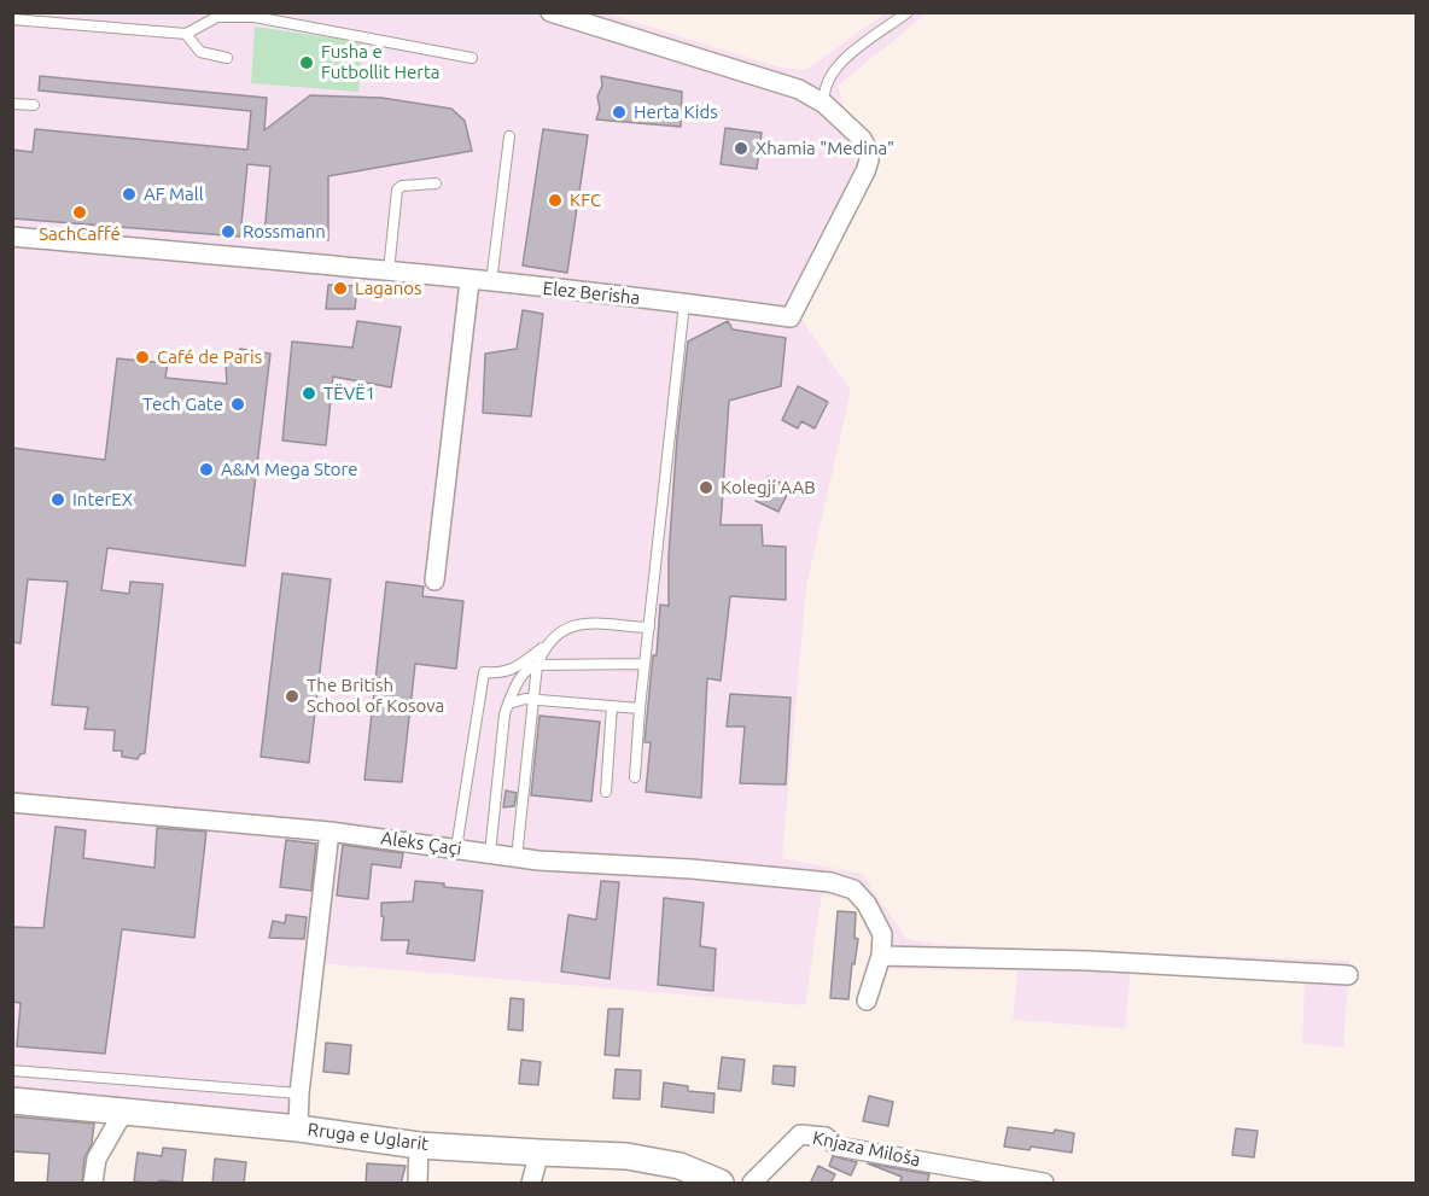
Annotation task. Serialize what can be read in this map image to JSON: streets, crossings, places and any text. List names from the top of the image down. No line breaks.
{"streets":{"street":["Elez Berisha","Aleks Çaçi","Rruga e Uglarit","Knjaza Miloša"]},"places":["Fusha e Futbollit Herta","Herta Kids","Xhamia \"Medina\"","AF Mall","KFC","SachCaffé","Rossmann","Laganos","Café de Paris","TËVË1","Tech Gate","A&M Mega Store","Kolegji AAB","InterEX","The British School of Kosova"]}
